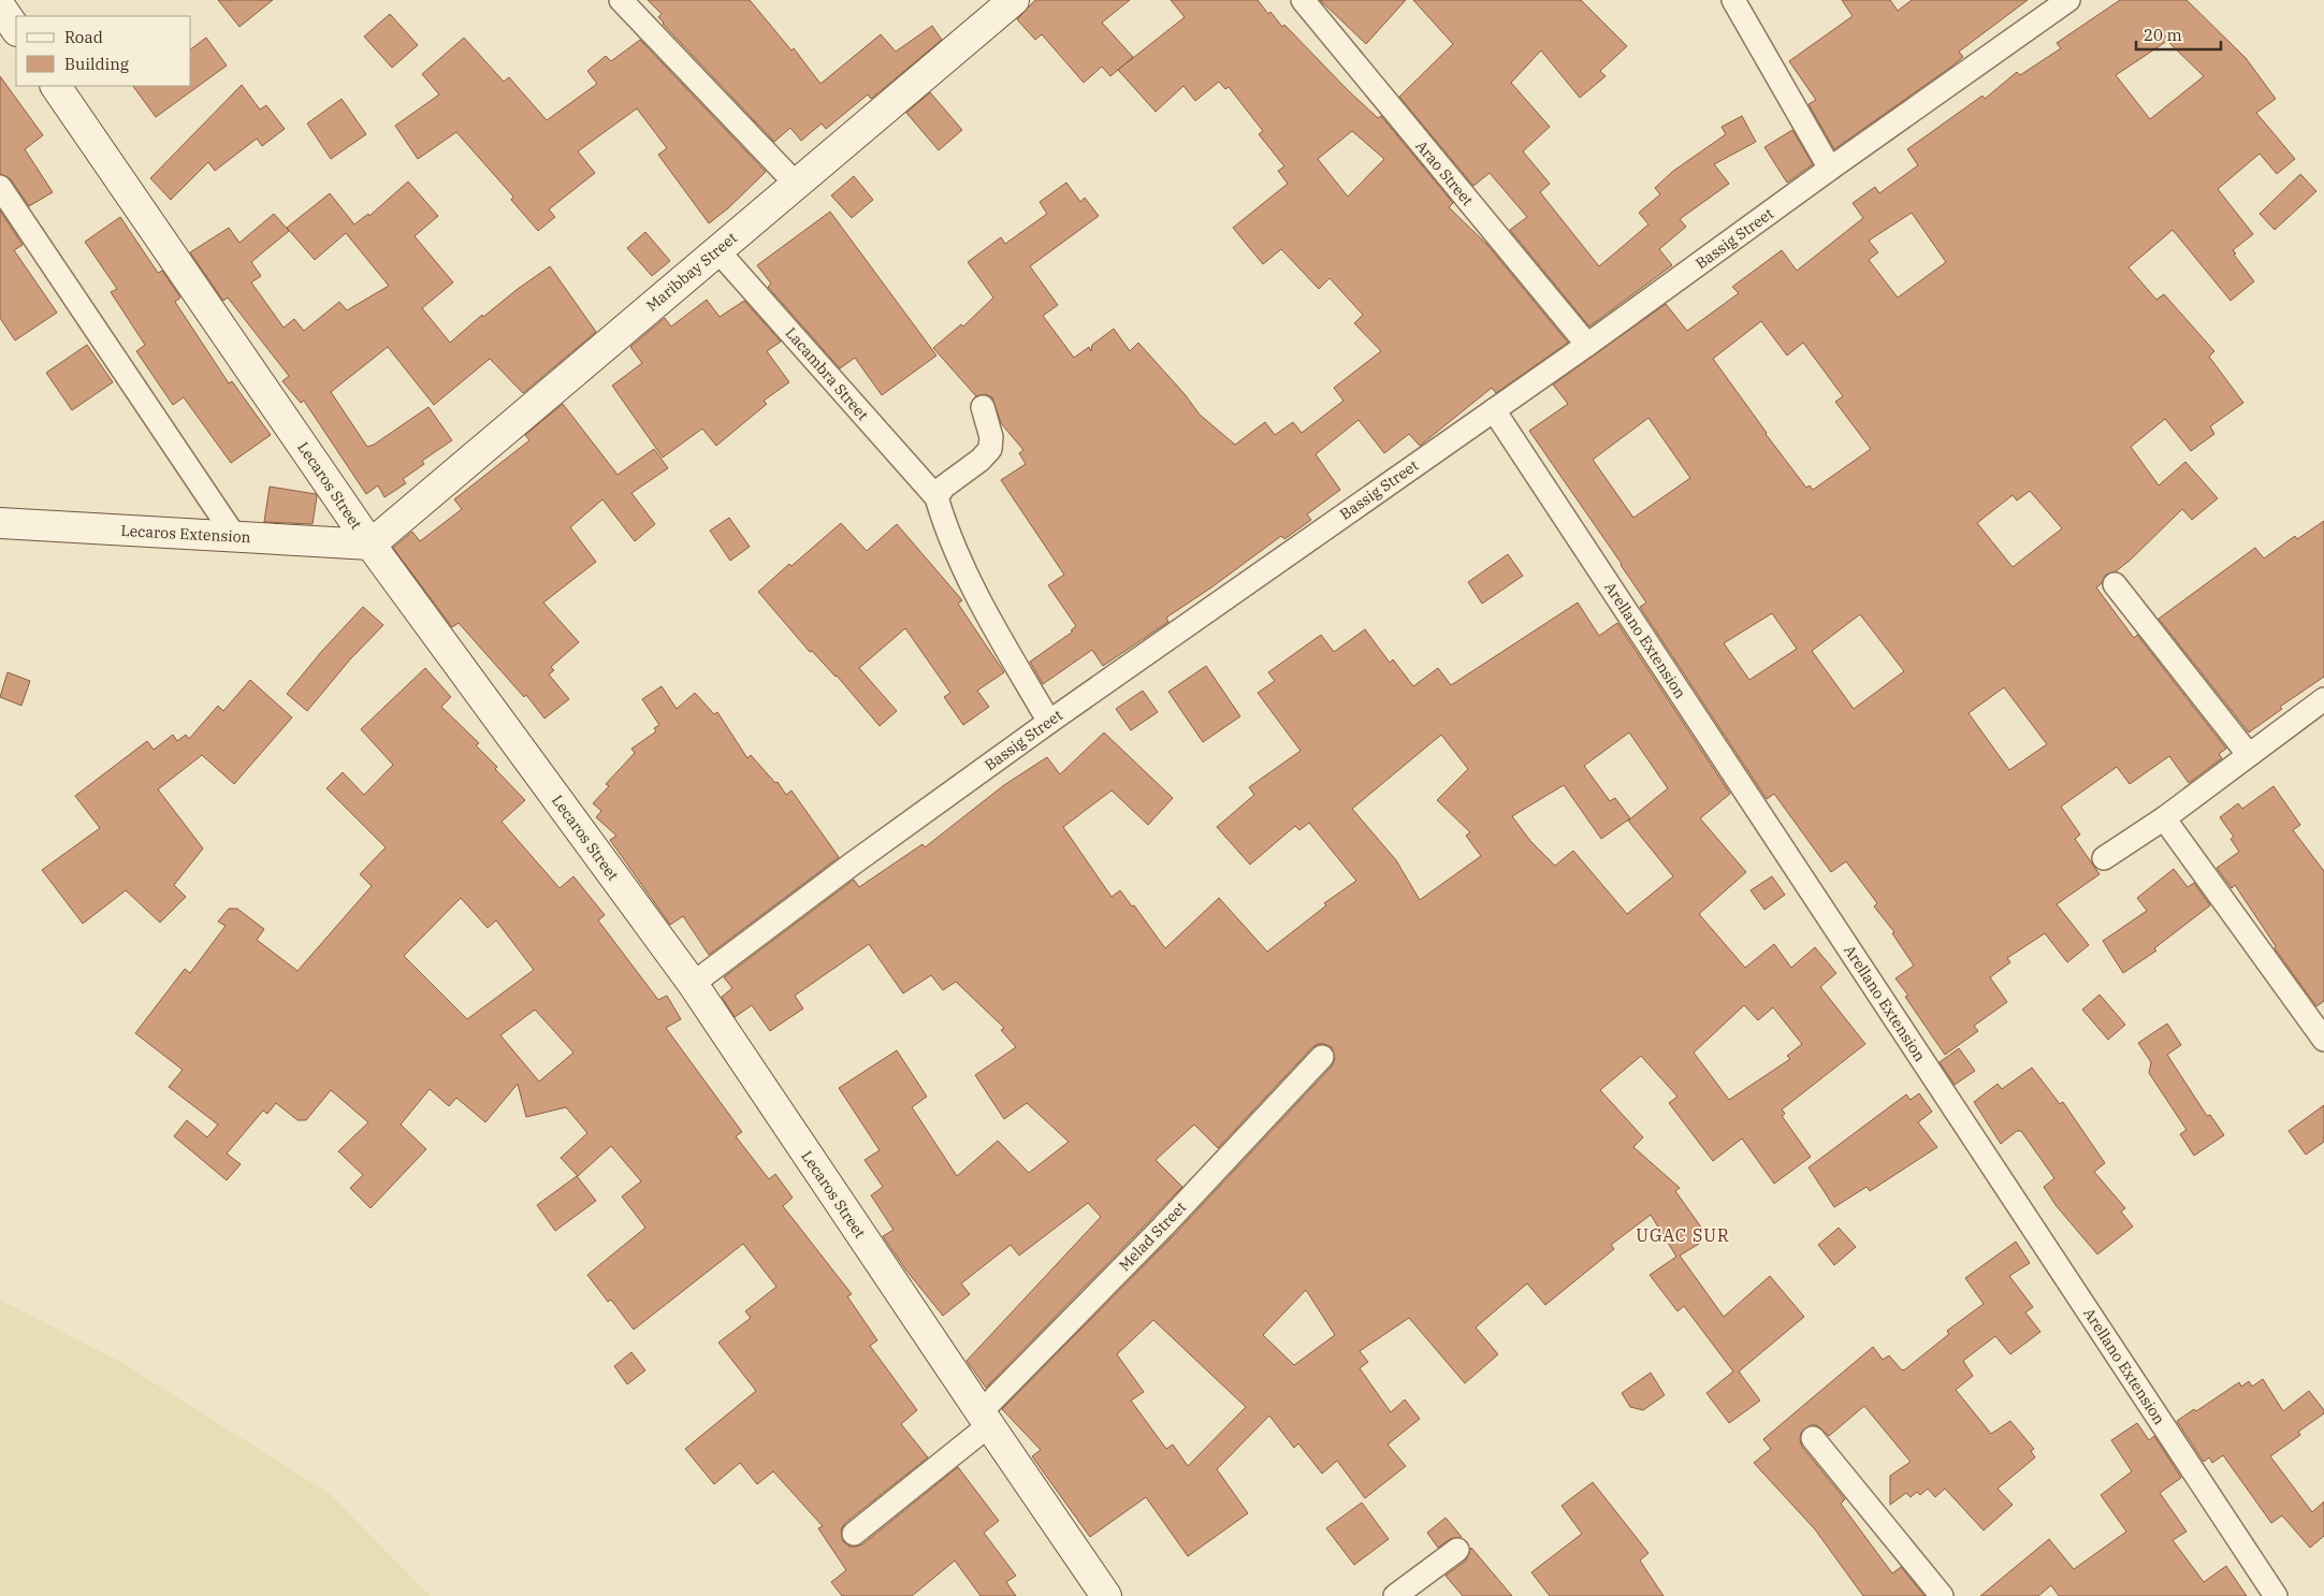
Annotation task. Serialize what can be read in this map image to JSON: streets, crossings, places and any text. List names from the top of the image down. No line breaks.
{"streets":{"street":["Arao Street","Bassig Street","Maribbay Street","Lacambra Street","Lecaros Street","Lecaros Extension","Arellano Extension","Melad Street"]},"crossings":[["Arao Street","Bassig Street"],["Bassig Street","Lacambra Street"],["Bassig Street","Lecaros Street"],["Bassig Street","Arellano Extension"],["Maribbay Street","Lacambra Street"],["Maribbay Street","Lecaros Street"],["Maribbay Street","Lecaros Extension"],["Lecaros Street","Lecaros Extension"],["Lecaros Street","Melad Street"]],"districts":["UGAC SUR"],"legend":["Road","Building"],"scale_bar":"20 m"}
